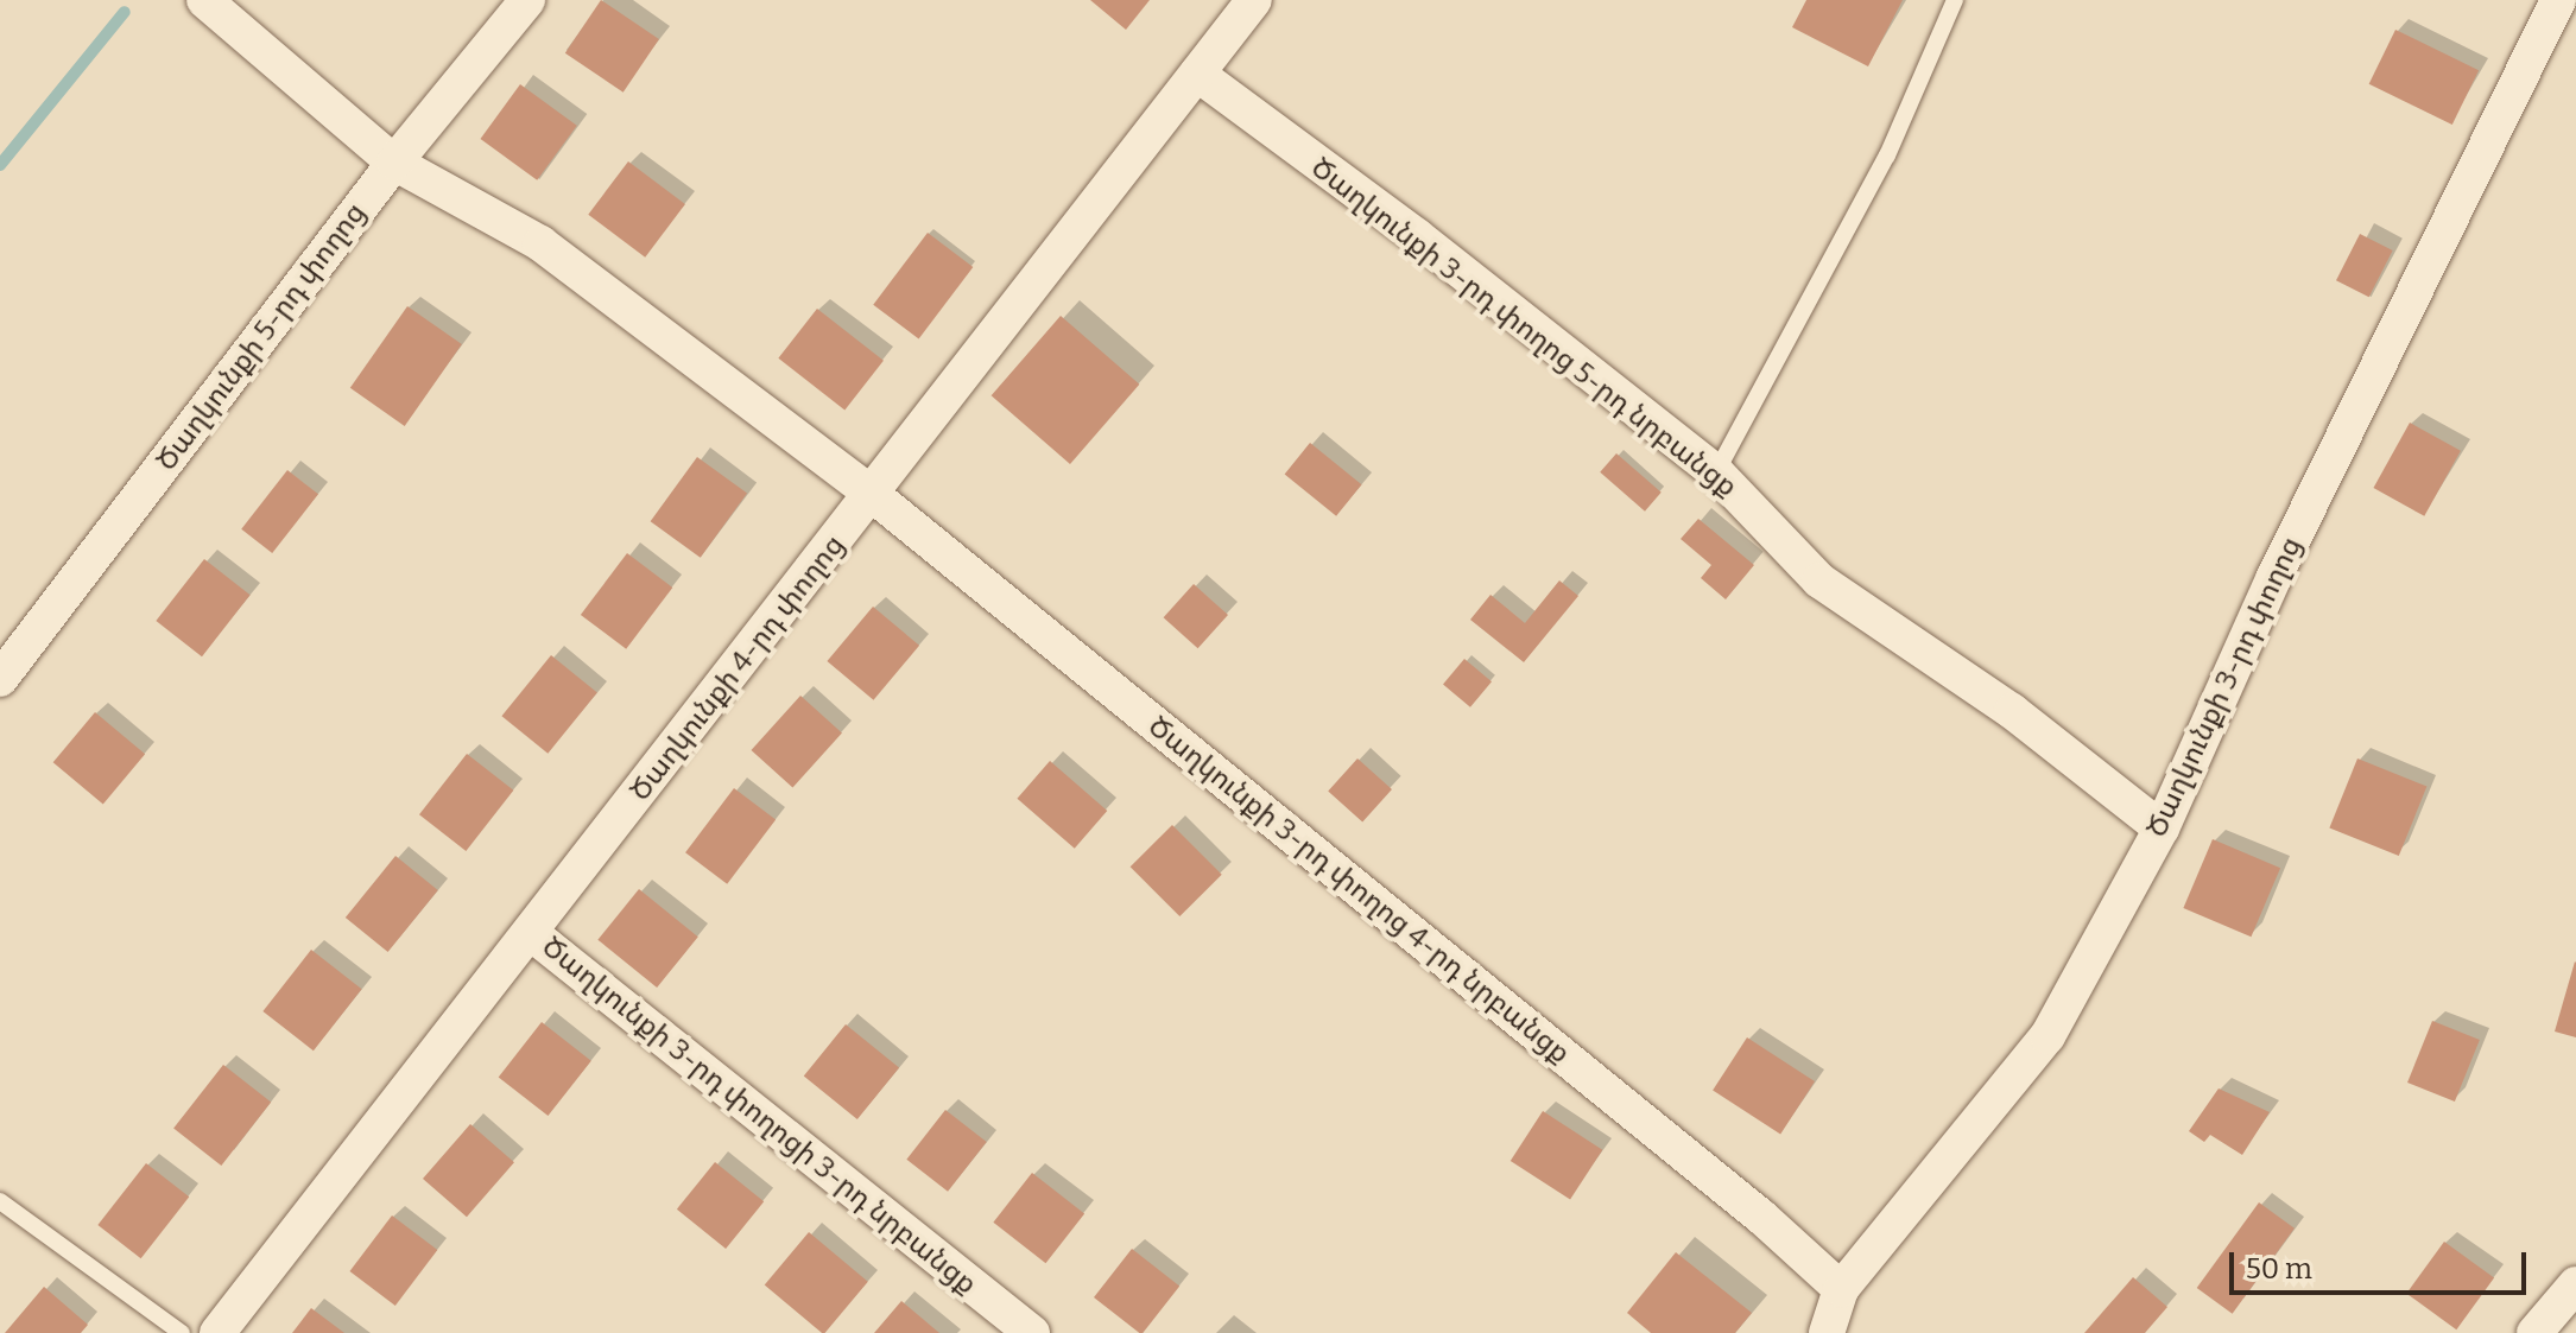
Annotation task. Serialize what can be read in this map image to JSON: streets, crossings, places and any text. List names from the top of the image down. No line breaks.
{"streets":{"street":["Ծաղկունքի 3-րդ փողոց 5-րդ նրբանցք","Ծաղկունքի 5-րդ փողոց","Ծաղկունքի 4-րդ փողոց","Ծաղկունքի 3-րդ փողոց","Ծաղկունքի 3-րդ փողոց 4-րդ նրբանցք","Ծաղկունքի 3-րդ փողոցի 3-րդ նրբանցք"]},"crossings":[["Ծաղկունքի 3-րդ փողոց 5-րդ նրբանցք","Ծաղկունքի 4-րդ փողոց"],["Ծաղկունքի 3-րդ փողոց 5-րդ նրբանցք","Ծաղկունքի 3-րդ փողոց"],["Ծաղկունքի 5-րդ փողոց","Ծաղկունքի 3-րդ փողոց 4-րդ նրբանցք"],["Ծաղկունքի 4-րդ փողոց","Ծաղկունքի 3-րդ փողոց 4-րդ նրբանցք"],["Ծաղկունքի 4-րդ փողոց","Ծաղկունքի 3-րդ փողոցի 3-րդ նրբանցք"],["Ծաղկունքի 3-րդ փողոց","Ծաղկունքի 3-րդ փողոց 4-րդ նրբանցք"]],"scale_bar":"50 m"}
